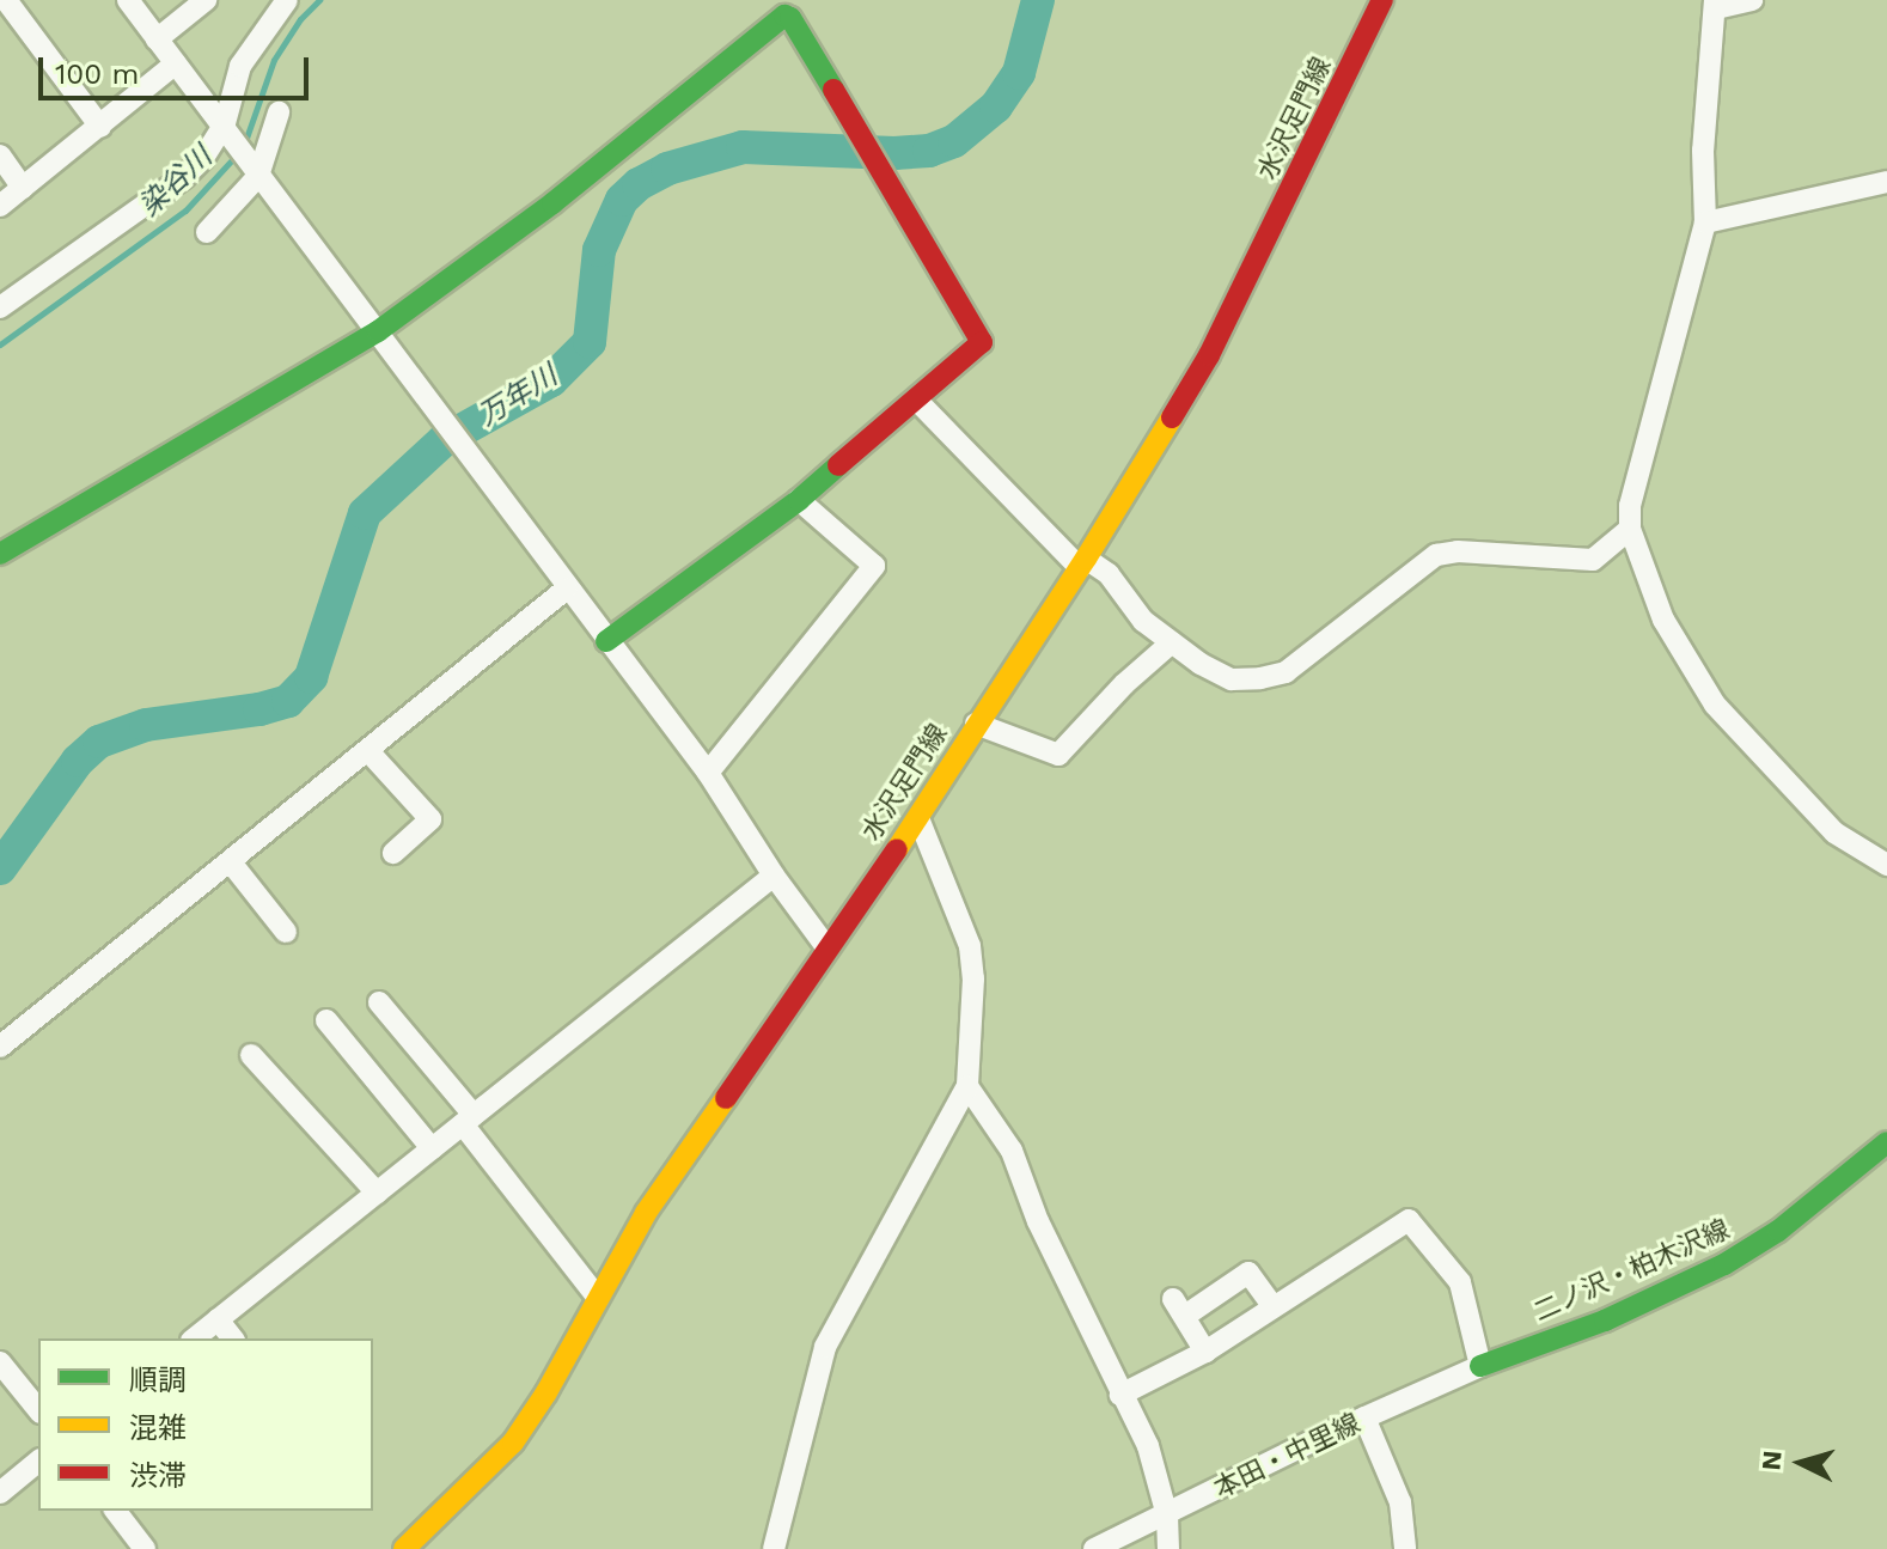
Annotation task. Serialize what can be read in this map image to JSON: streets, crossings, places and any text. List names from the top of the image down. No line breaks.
{"streets":{"street":["水沢足門線","二ノ沢・柏木沢線","本田・中里線"]},"crossings":[["二ノ沢・柏木沢線","本田・中里線"]],"water":["染谷川","万年川"],"legend":["順調","混雑","渋滞"],"scale_bar":"100 m","north":"left"}
